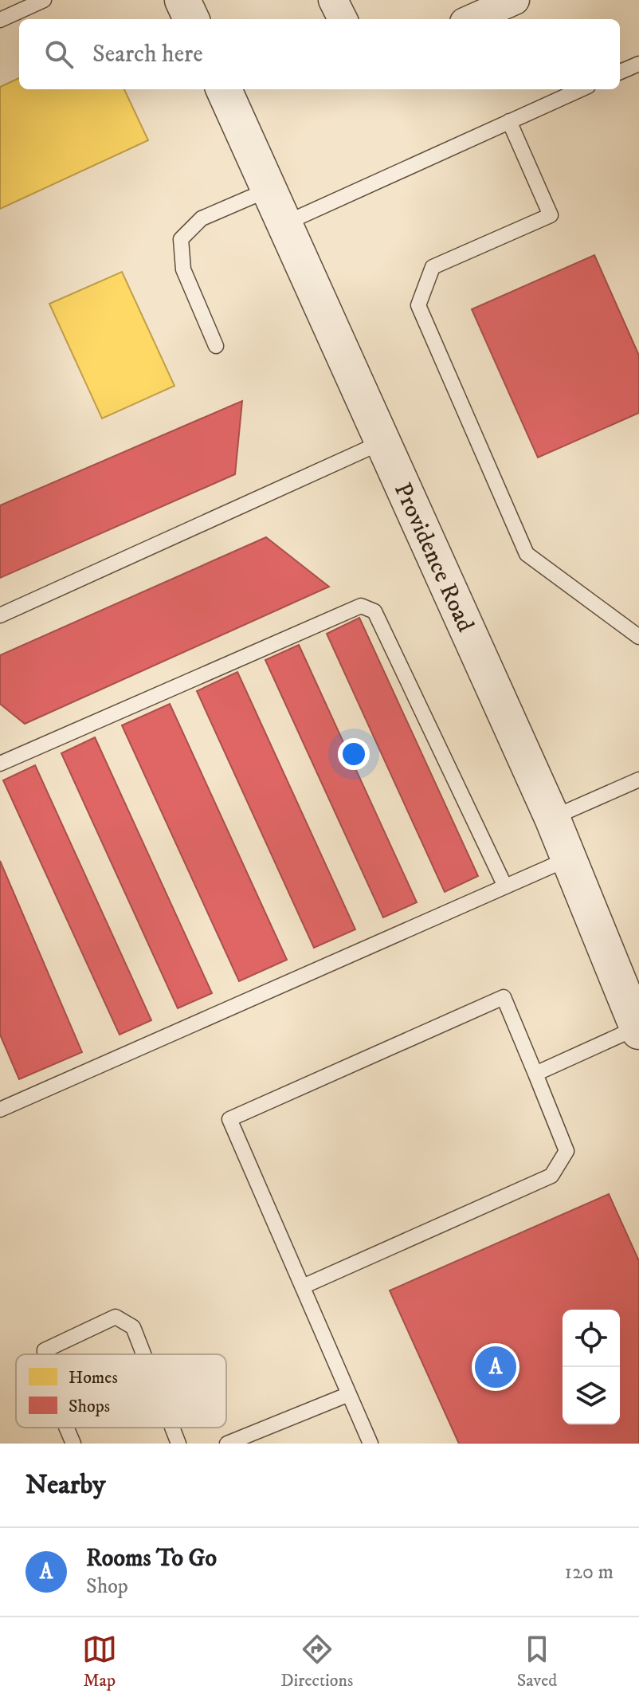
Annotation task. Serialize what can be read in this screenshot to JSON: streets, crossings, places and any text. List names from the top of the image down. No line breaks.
{"streets":{"street":["Providence Road"]},"legend":["Homes","Shops"],"page":{"search":"Search here","pins":"A","heading":"Nearby","list":[{"mark":"A","name":"Rooms To Go","note":"Shop","value":"120 m"}],"nav":["Map","Directions","Saved"]}}
